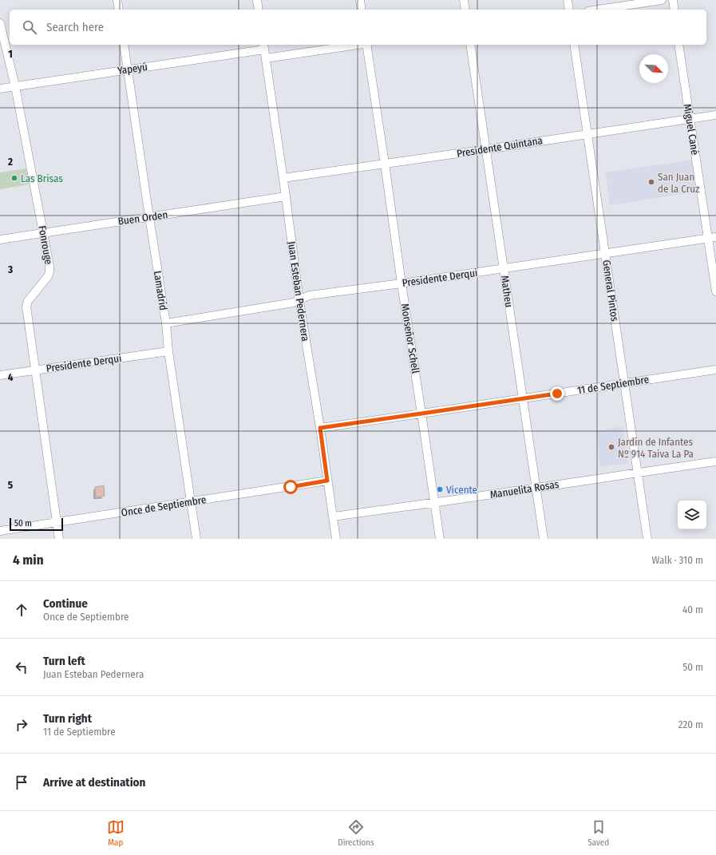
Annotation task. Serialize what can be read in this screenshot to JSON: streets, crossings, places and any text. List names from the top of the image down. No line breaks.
{"streets":{"street":["Yapeyú","Miguel Cané","Presidente Quintana","Buen Orden","Fonrouge","Presidente Derqui","Lamadrid","General Pintos","Juan Esteban Pedernera","Matheu","Monseñor Schell","11 de Septiembre","Manuelita Rosas","Once de Septiembre"]},"crossings":[["Yapeyú","Fonrouge"],["Yapeyú","Lamadrid"],["Yapeyú","Juan Esteban Pedernera"],["Miguel Cané","Presidente Quintana"],["Miguel Cané","Presidente Derqui"],["Presidente Quintana","General Pintos"],["Presidente Quintana","Juan Esteban Pedernera"],["Presidente Quintana","Matheu"],["Presidente Quintana","Monseñor Schell"],["Buen Orden","Fonrouge"],["Buen Orden","Lamadrid"],["Buen Orden","Juan Esteban Pedernera"],["Fonrouge","Presidente Derqui"],["Fonrouge","Once de Septiembre"],["Presidente Derqui","Lamadrid"],["Presidente Derqui","General Pintos"],["Presidente Derqui","Juan Esteban Pedernera"],["Presidente Derqui","Matheu"],["Presidente Derqui","Monseñor Schell"],["Lamadrid","Once de Septiembre"],["General Pintos","11 de Septiembre"],["General Pintos","Manuelita Rosas"],["Juan Esteban Pedernera","11 de Septiembre"],["Juan Esteban Pedernera","Manuelita Rosas"],["Juan Esteban Pedernera","Once de Septiembre"],["Matheu","11 de Septiembre"],["Matheu","Manuelita Rosas"],["Monseñor Schell","11 de Septiembre"],["Monseñor Schell","Manuelita Rosas"]],"places":["Las Brisas","San Juan de la Cruz","Jardín de Infantes Nº 914 Taiva La Pa","Vicente"],"scale_bar":"50 m","north":"bottom right","page":{"search":"Search here","scale":"50 m","heading":["4 min","Walk · 310 m"],"list":[["Continue","Once de Septiembre","40 m"],["Turn left","Juan Esteban Pedernera","50 m"],["Turn right","11 de Septiembre","220 m"],"Arrive at destination"],"nav":["Map","Directions","Saved"]},"grid":{"rows":["1","2","3","4","5"]}}
